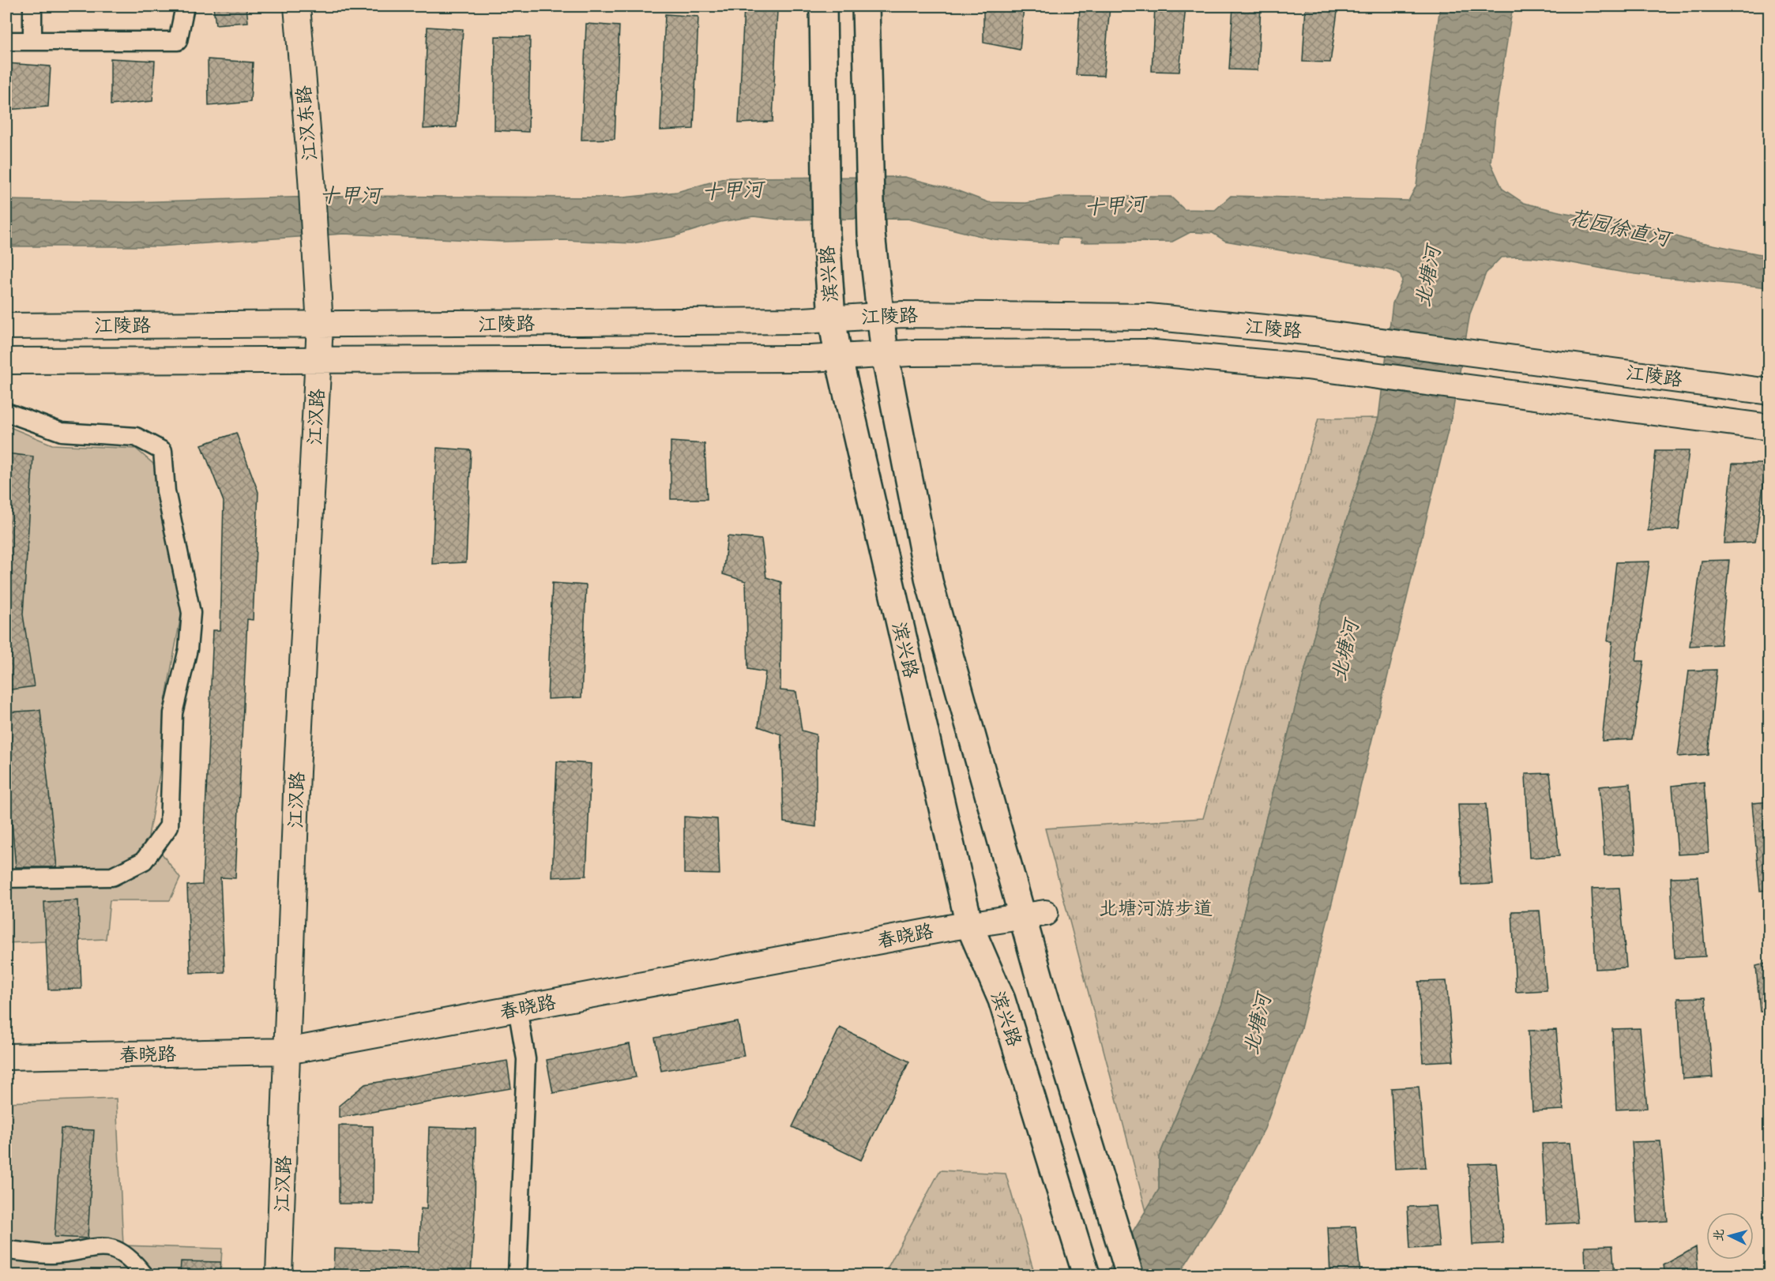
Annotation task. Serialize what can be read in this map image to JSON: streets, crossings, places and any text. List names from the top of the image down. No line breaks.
{"streets":{"main road":["江汉东路","滨兴路","江陵路","江汉路","春晓路"]},"crossings":[["江汉东路","江陵路"],["江汉东路","江汉路"],["滨兴路","江陵路"],["滨兴路","春晓路"],["江陵路","江汉路"],["江汉路","春晓路"]],"water":["十甲河","花园徐直河","北塘河"],"parks":["北塘河游步道"],"north":"left"}
